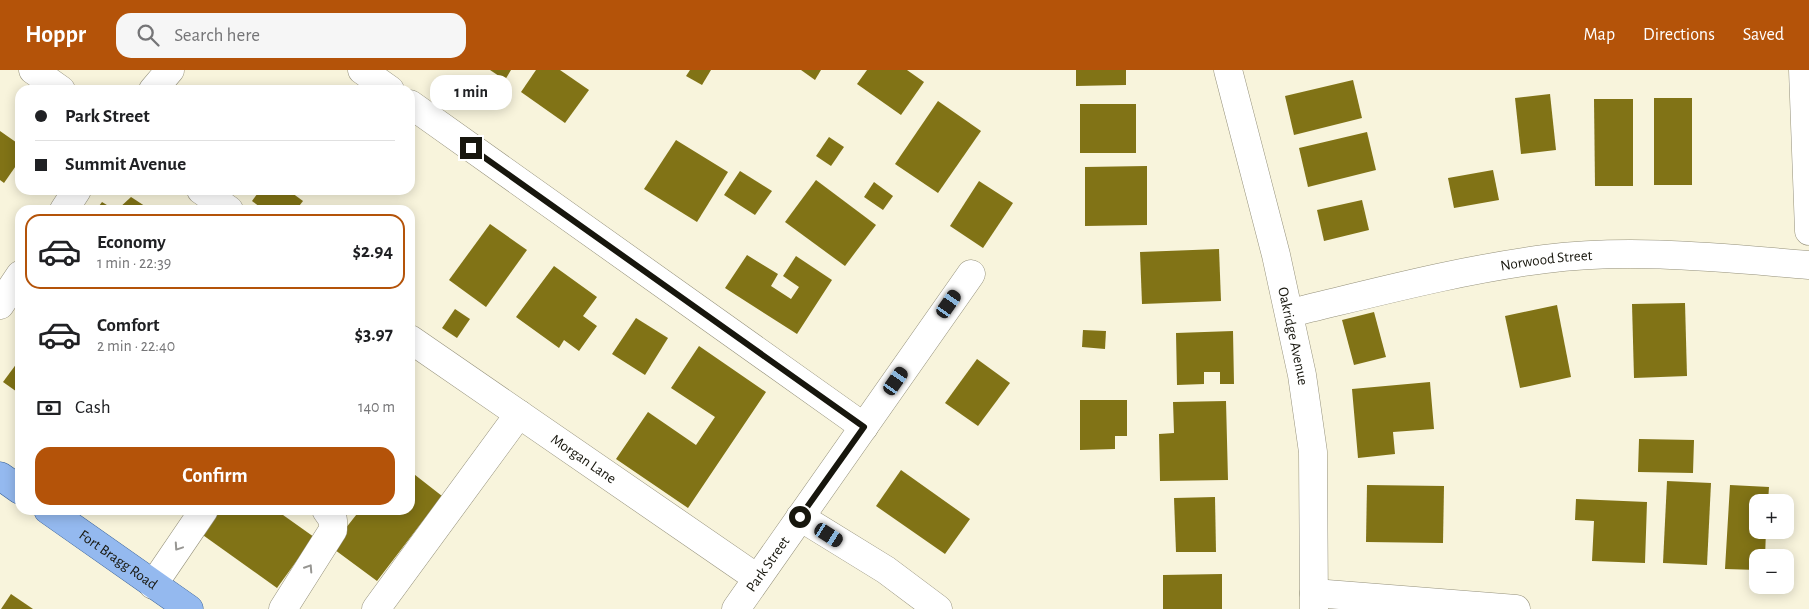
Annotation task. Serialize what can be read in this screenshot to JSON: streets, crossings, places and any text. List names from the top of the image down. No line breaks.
{"streets":{"main road":["Fort Bragg Road"],"street":["Norwood Street","Oakridge Avenue","Morgan Lane","Park Street"]},"crossings":[["Norwood Street","Oakridge Avenue"],["Morgan Lane","Park Street"]],"page":{"header":"Hoppr","search":"Search here","nav":["Map","Directions","Saved"],"bubble":"1 min","banner":["Park Street","Summit Avenue"],"list":[{"name":"Economy","note":"1 min · 22:39","value":"$2.94"},{"name":"Comfort","note":"2 min · 22:40","value":"$3.97"}],"pay":["Cash","140 m"],"buttons":"Confirm","map_buttons":["+","−"]}}
